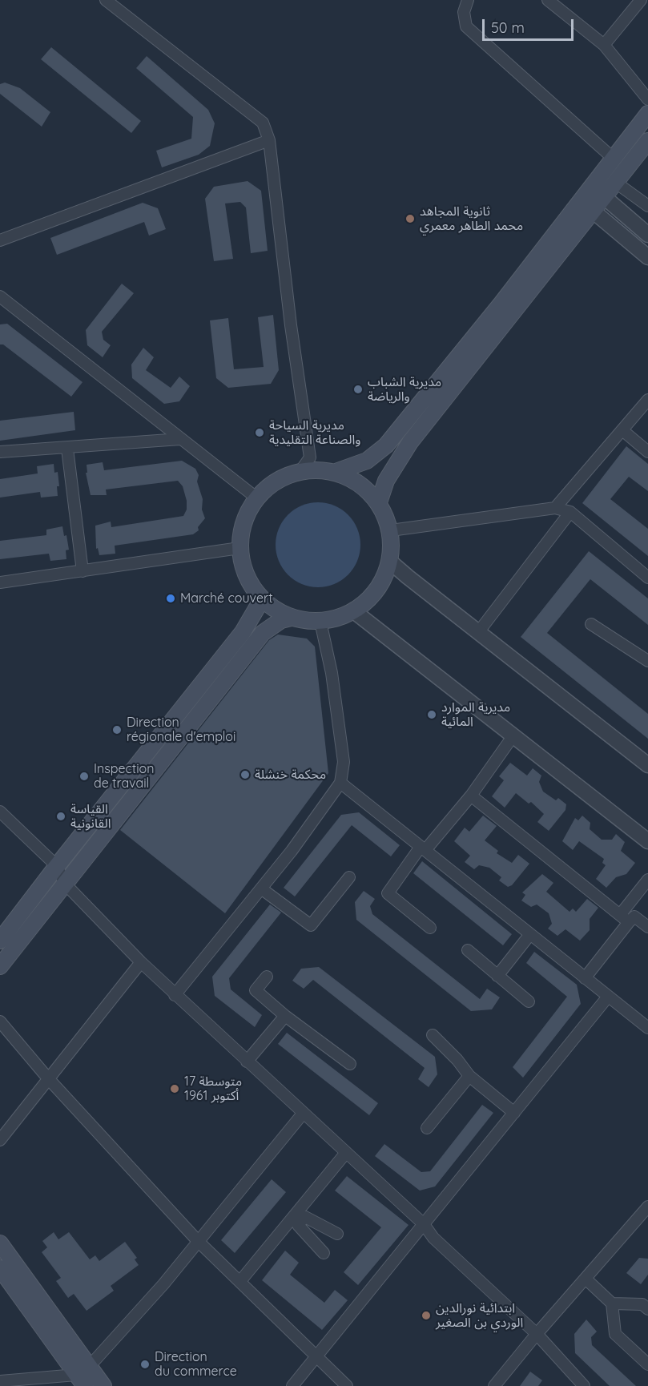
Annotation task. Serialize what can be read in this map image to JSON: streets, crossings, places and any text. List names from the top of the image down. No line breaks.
{"places":["ثانوية المجاهد محمد الطاهر معمري","مديرية الشباب والرياضة","مديرية السياحة والصناعة التقليدية","Marché couvert","مديرية الموارد المائية","Direction régionale d'emploi","محكمة خنشلة","Inspection de travail","القياسة القانونية","متوسطة 17 أكتوبر 1961","ابتدائية نورالدين الوردي بن الصغير","Direction du commerce"],"scale_bar":"50 m"}
